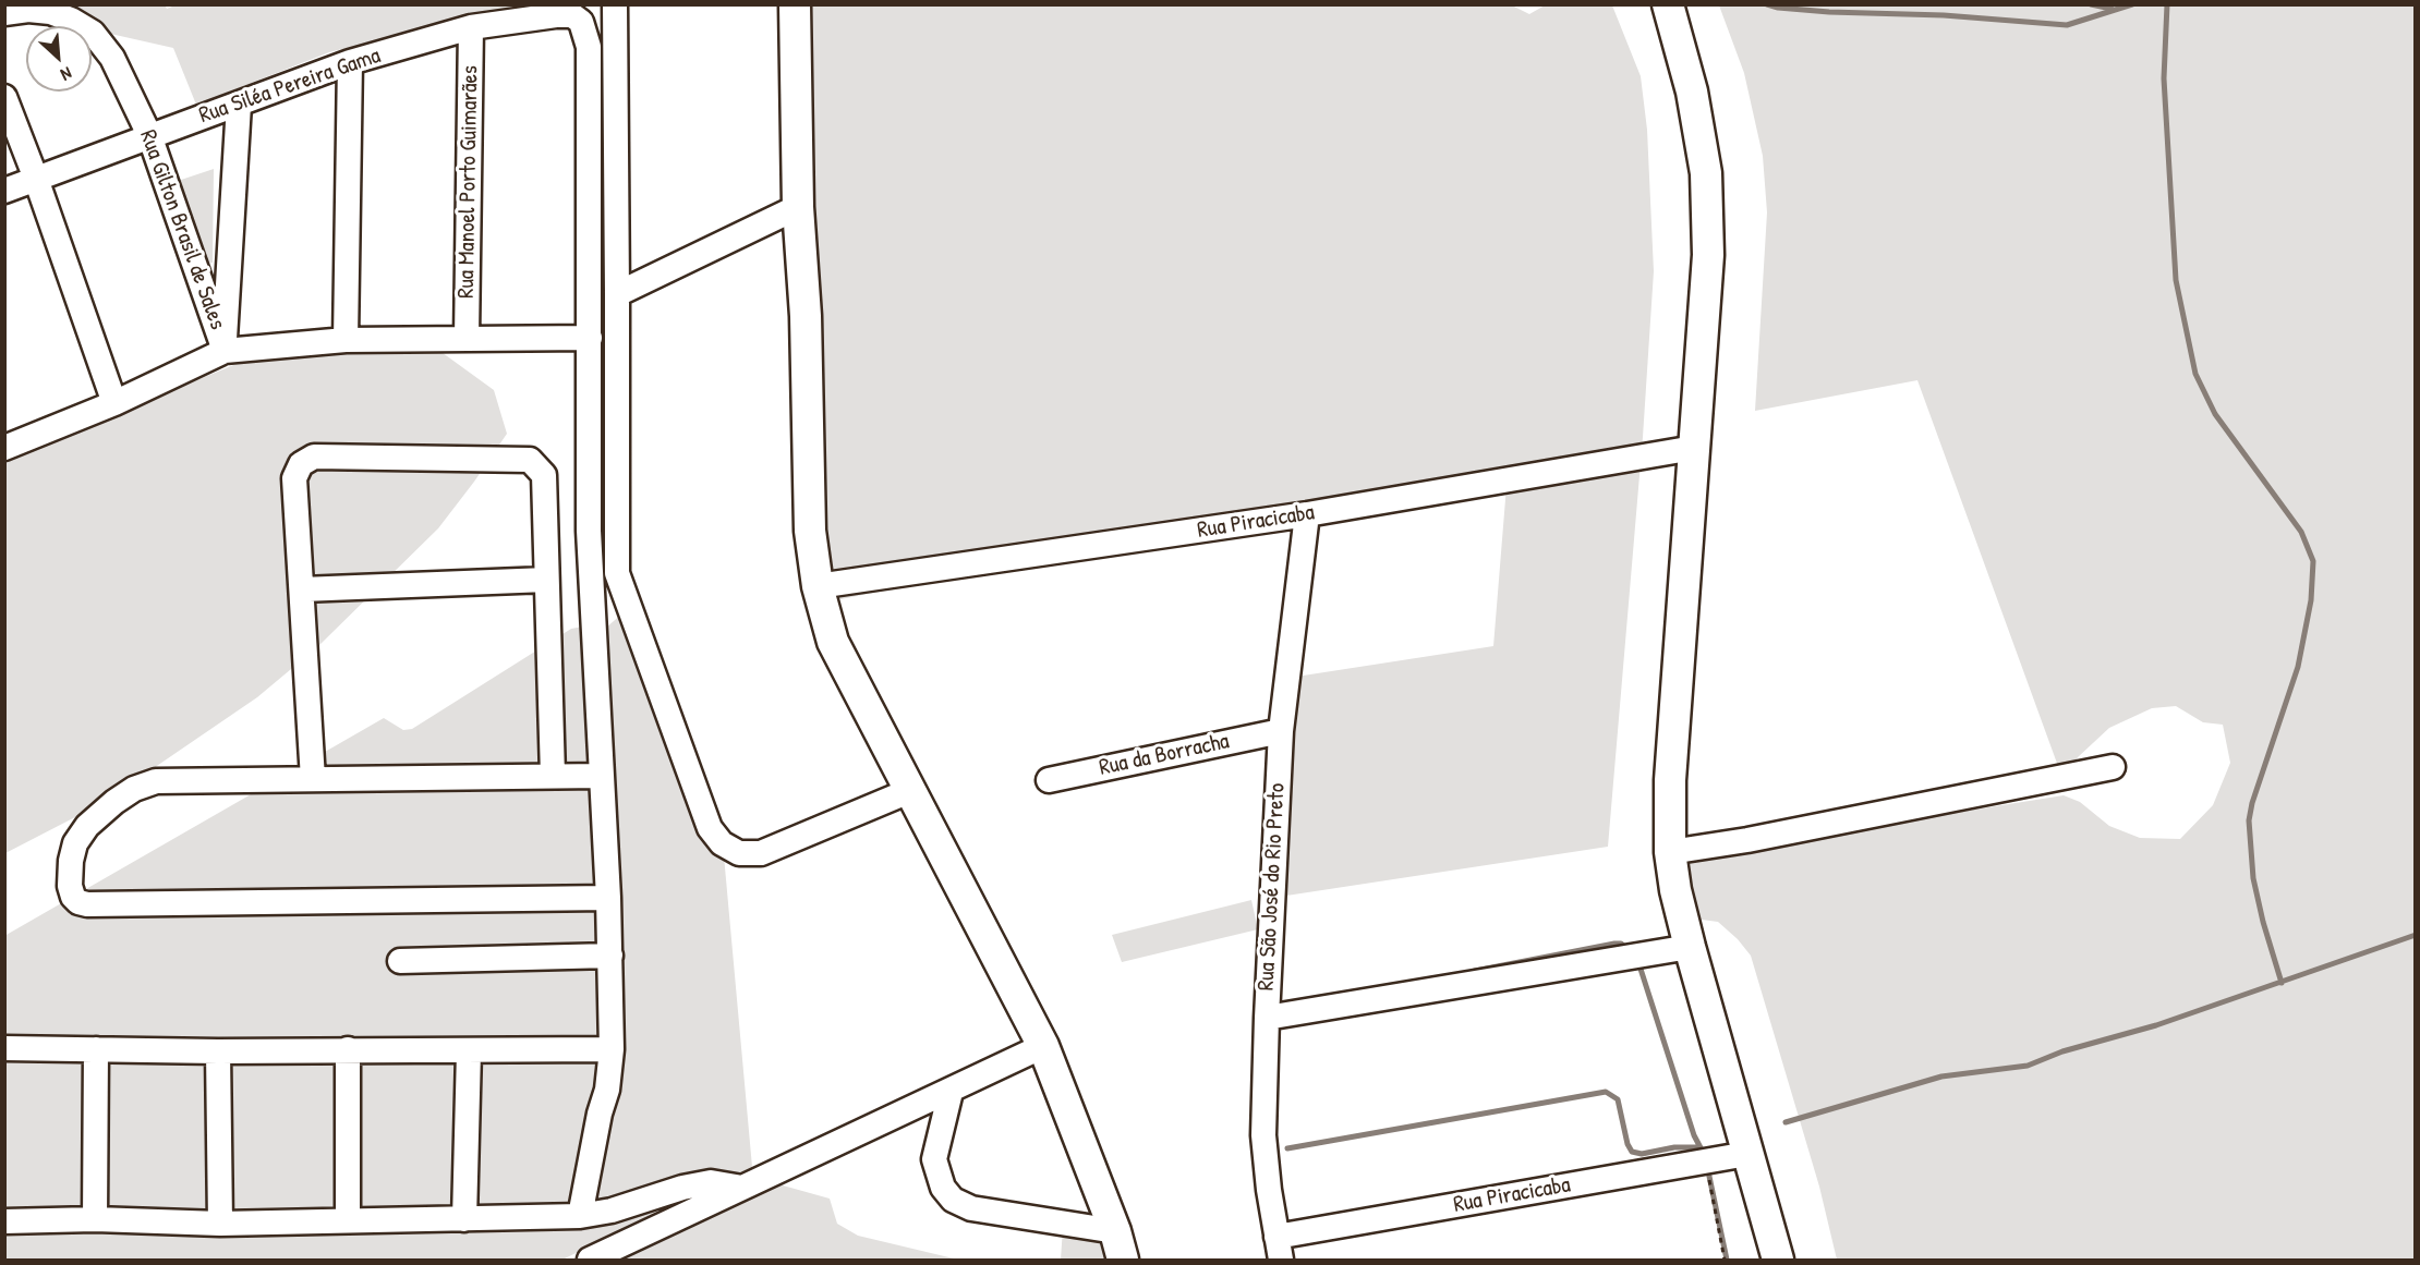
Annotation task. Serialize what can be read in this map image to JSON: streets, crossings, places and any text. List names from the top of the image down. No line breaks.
{"streets":{"street":["Rua Siléa Pereira Gama","Rua Manoel Porto Guimarães","Rua Gilton Brasil de Sales","Rua Piracicaba","Rua da Borracha","Rua São José do Rio Preto"]},"crossings":[["Rua Siléa Pereira Gama","Rua Manoel Porto Guimarães"],["Rua Siléa Pereira Gama","Rua Gilton Brasil de Sales"],["Rua Piracicaba","Rua São José do Rio Preto"],["Rua da Borracha","Rua São José do Rio Preto"]],"north":"bottom right"}
